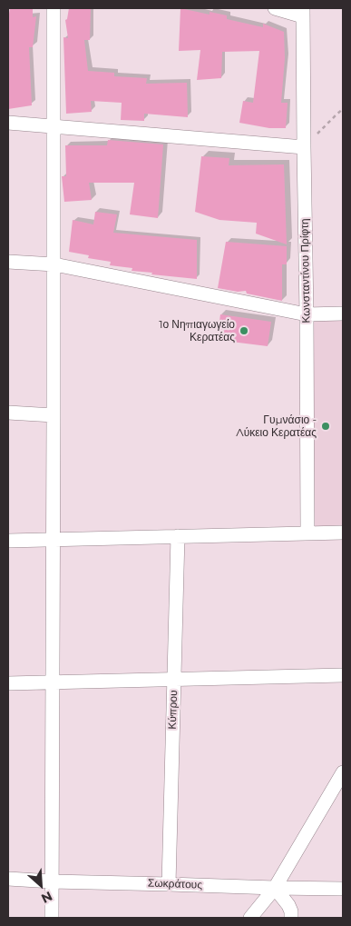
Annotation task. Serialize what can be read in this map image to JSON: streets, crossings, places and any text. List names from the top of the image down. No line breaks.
{"streets":{"street":["Κωνσταντίνου Πρίφτη","Κύπρου","Σωκράτους"]},"crossings":[["Κύπρου","Σωκράτους"]],"places":["1ο Νηπιαγωγείο Κερατέας","Γυμνάσιο - Λύκειο Κερατέας"],"north":"bottom right"}
